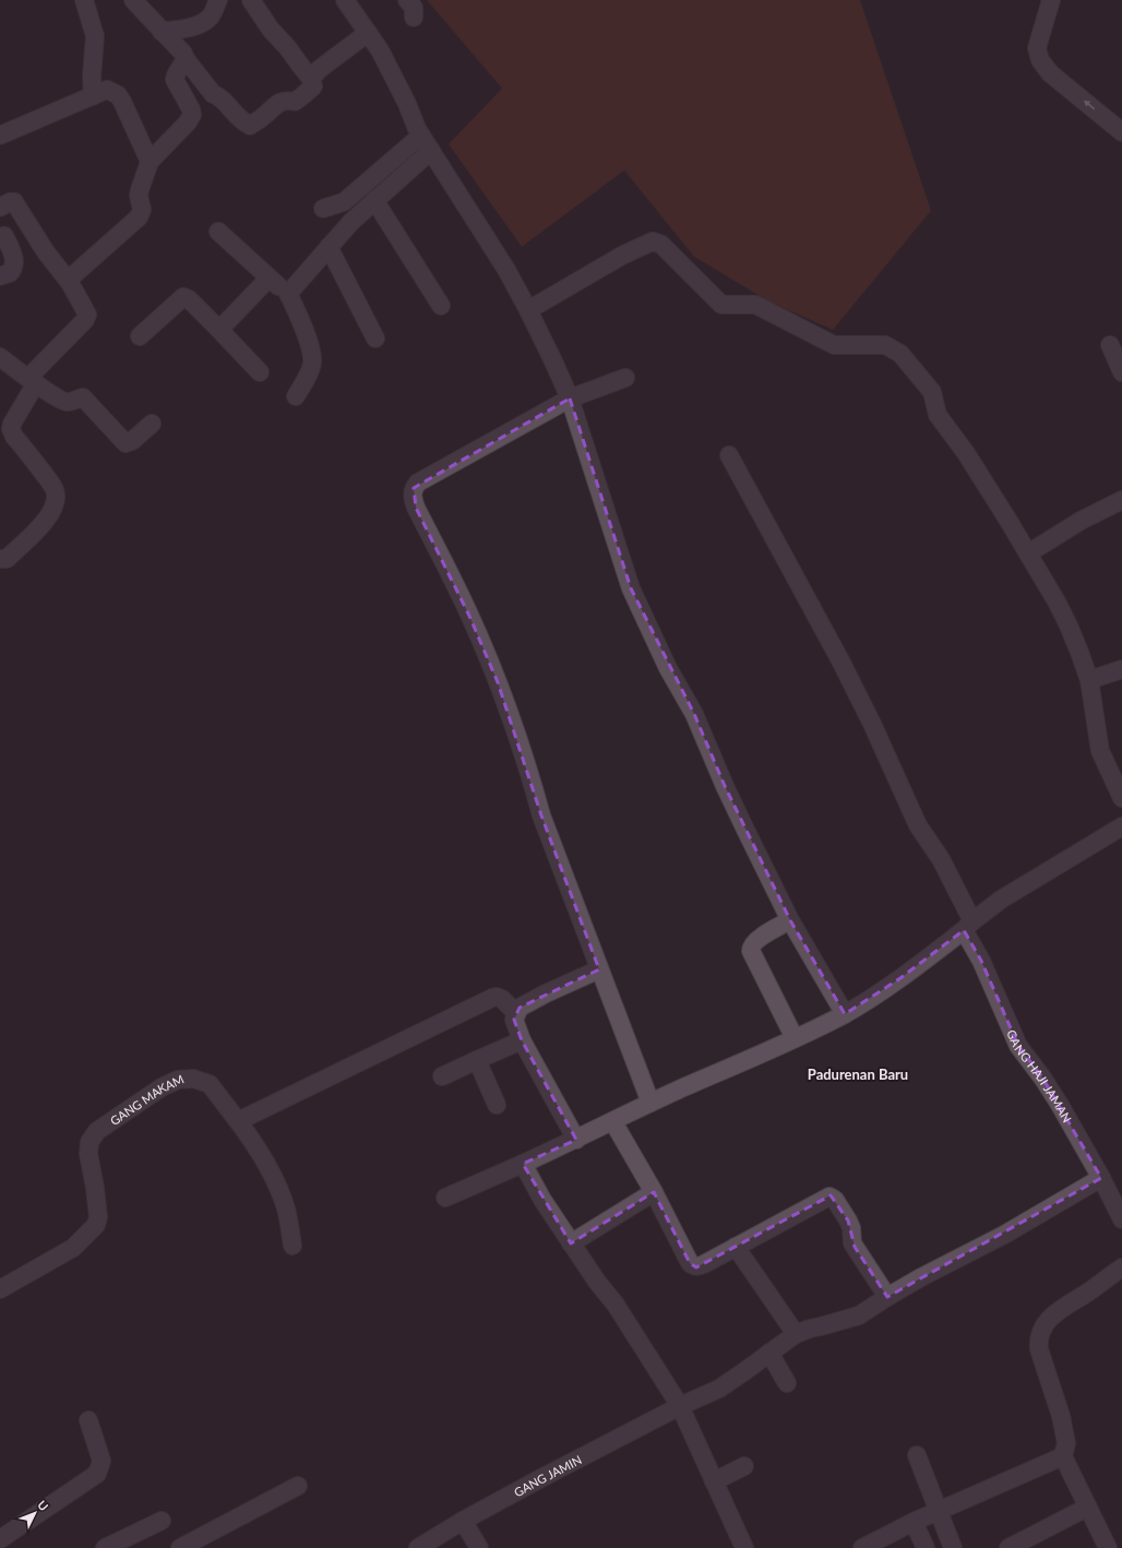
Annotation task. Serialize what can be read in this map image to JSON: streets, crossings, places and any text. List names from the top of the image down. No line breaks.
{"streets":{"street":["GANG HAJI JAMAN","GANG MAKAM","GANG JAMIN"]},"crossings":[["GANG HAJI JAMAN","GANG JAMIN"]],"districts":["Padurenan Baru"],"north":"top right"}
